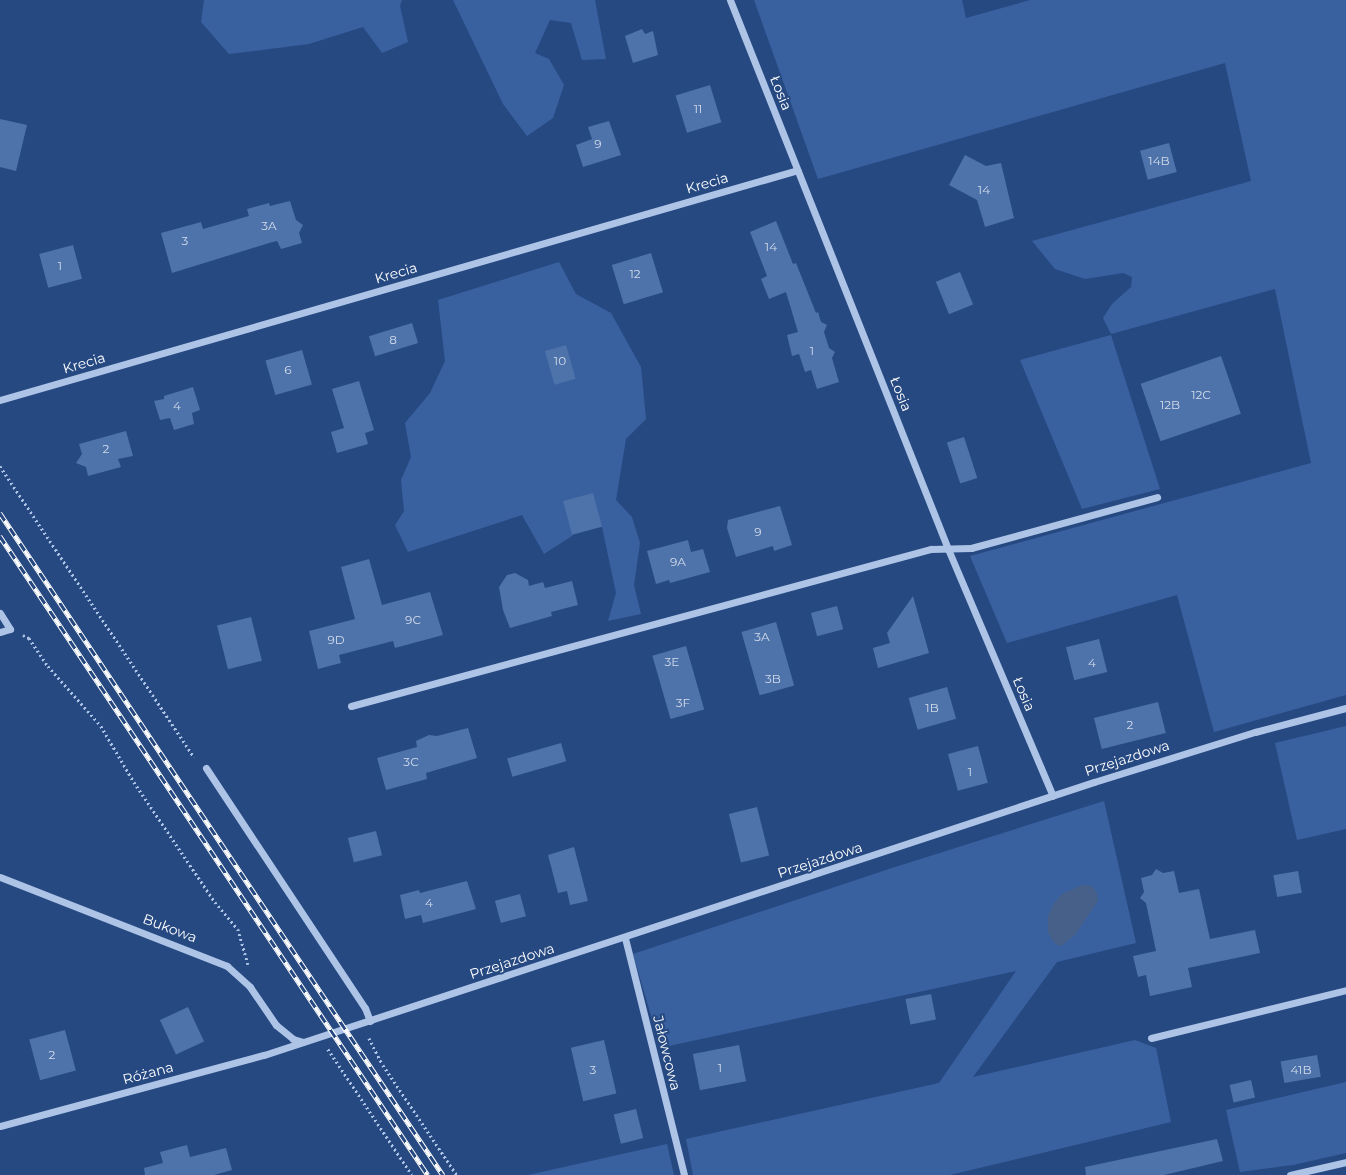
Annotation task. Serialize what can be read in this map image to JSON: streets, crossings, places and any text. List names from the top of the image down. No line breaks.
{"streets":{"street":["Łosia","Krecia","Przejazdowa","Bukowa","Jałowcowa","Różana"]},"crossings":[["Łosia","Krecia"],["Łosia","Przejazdowa"],["Przejazdowa","Bukowa"],["Przejazdowa","Jałowcowa"],["Przejazdowa","Różana"],["Bukowa","Różana"]],"house_numbers":["11","9","14B","14","3A","3","14","1","12","8","1","10","6","12C","12B","4","2","9","9A","9C","3A","9D","3E","4","3B","3F","1B","2","3C","1","4","2","1","3","41B"]}
